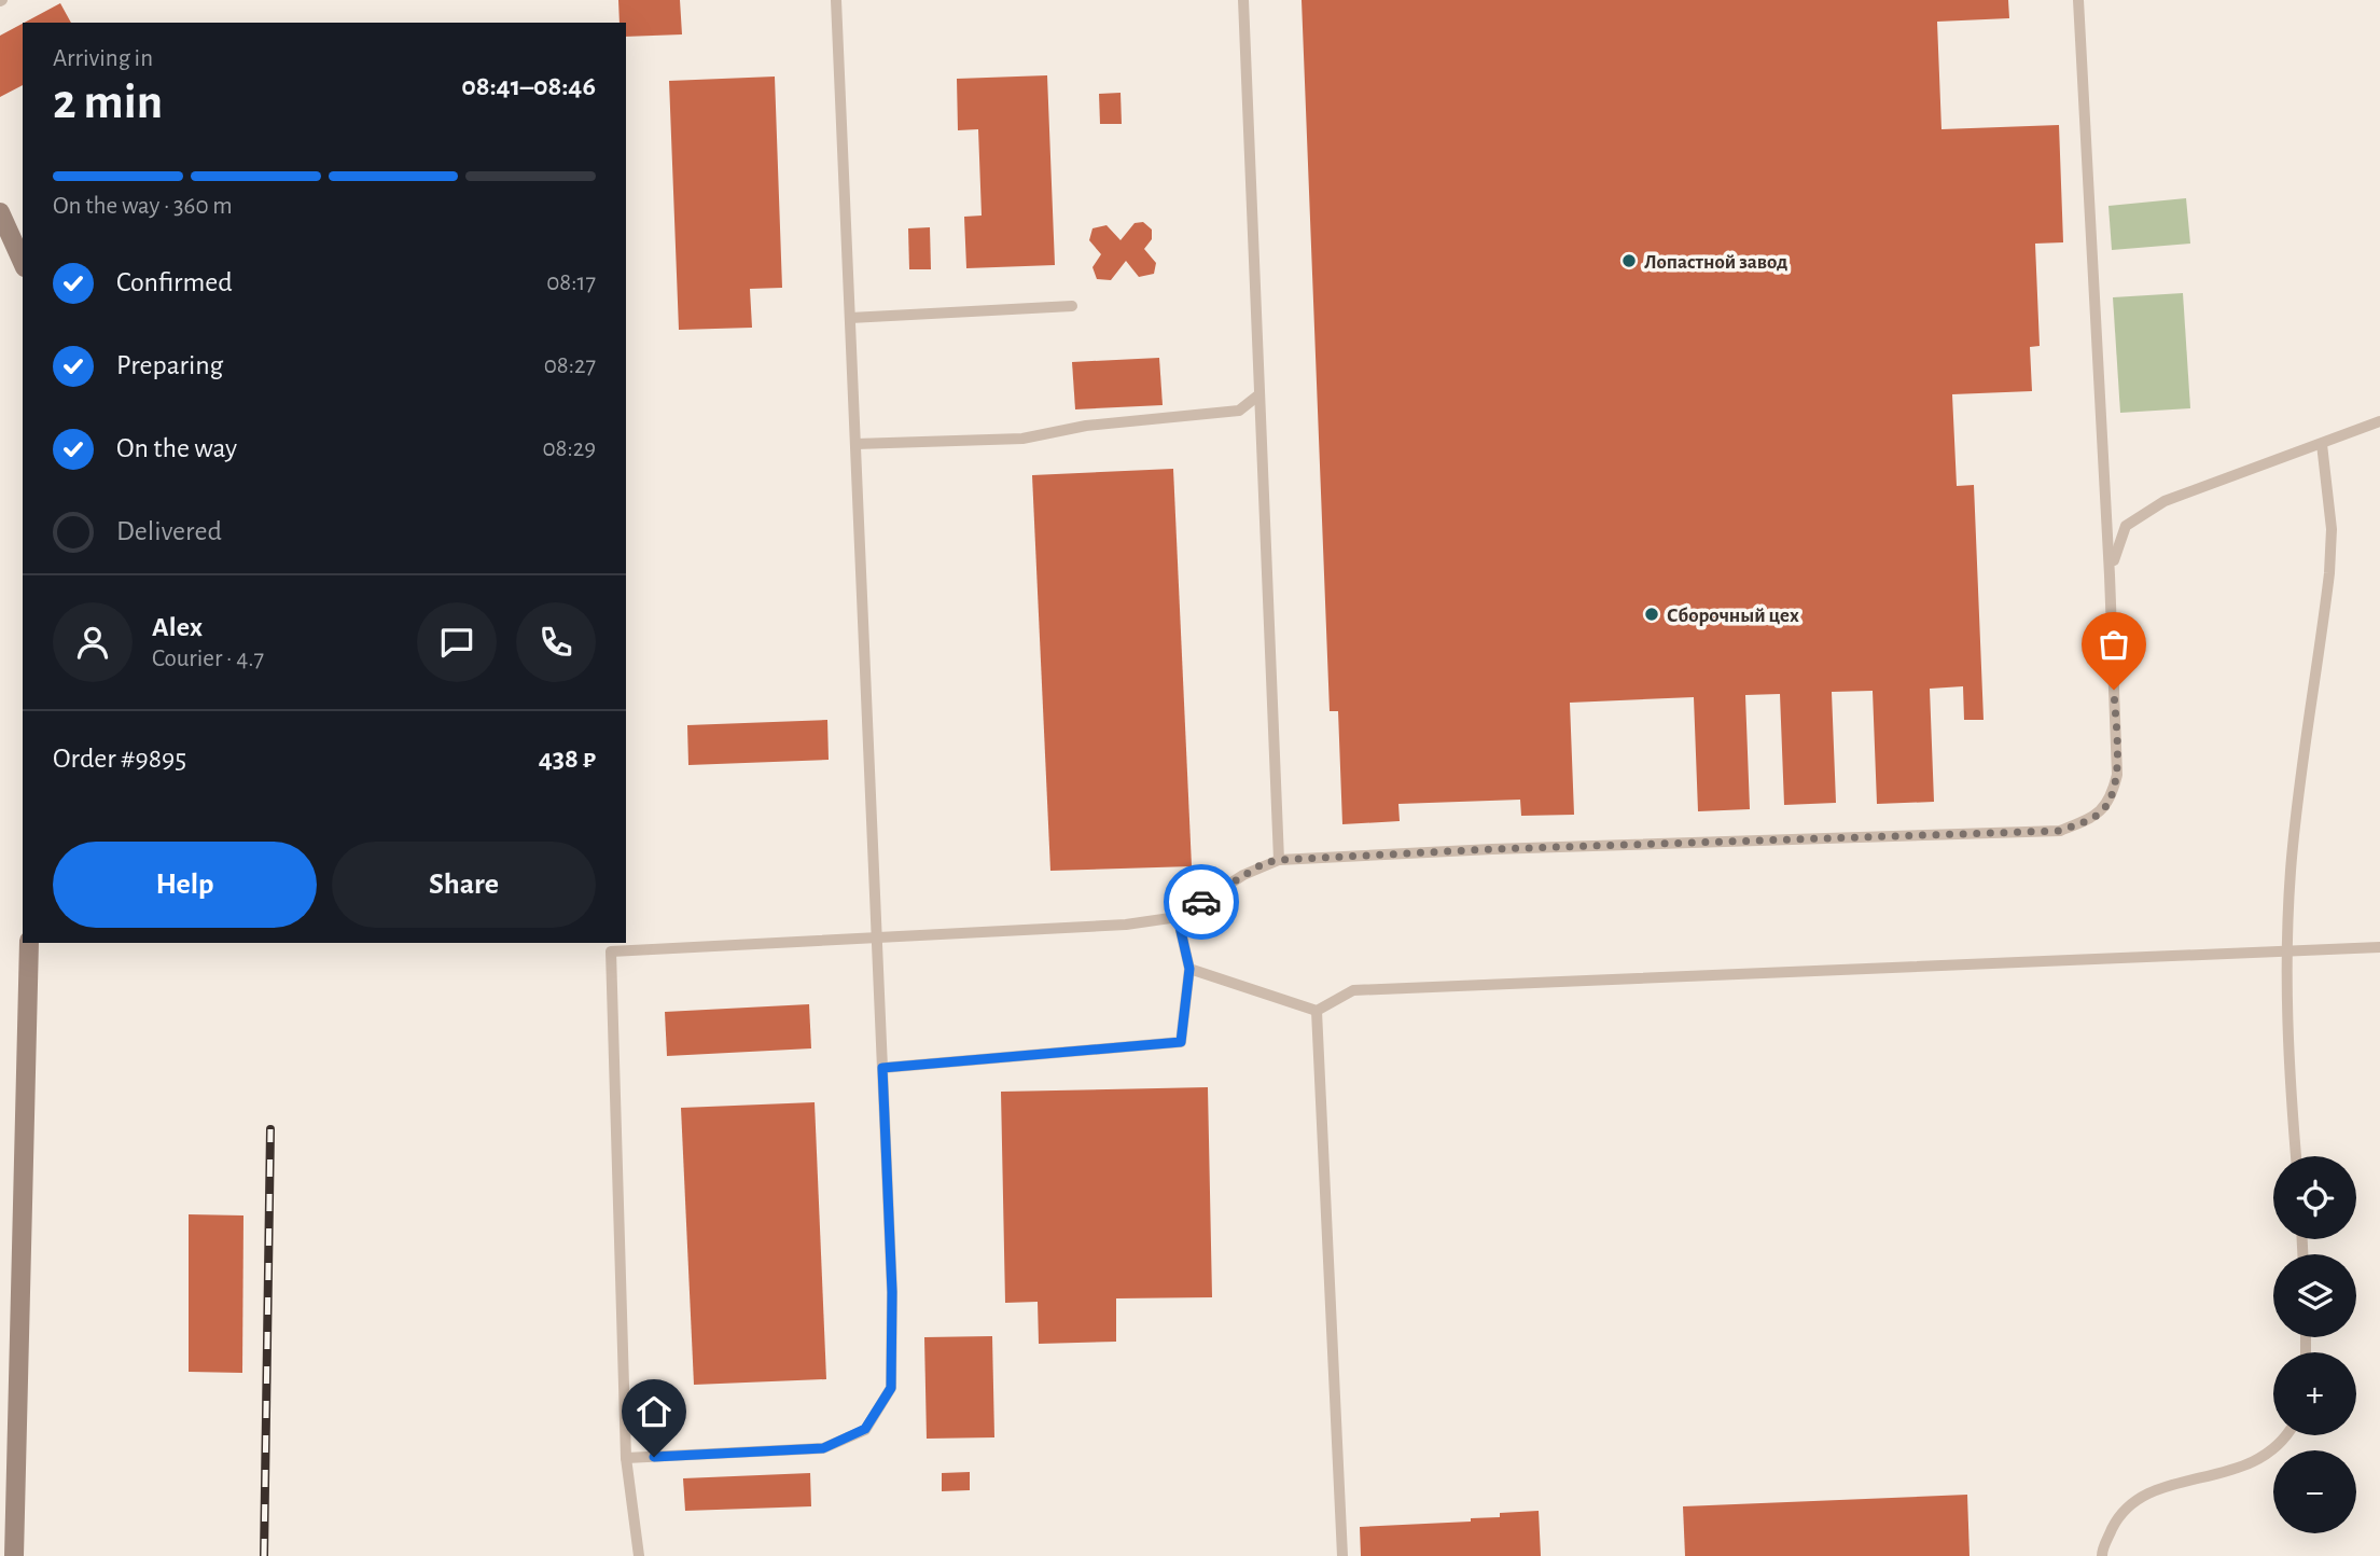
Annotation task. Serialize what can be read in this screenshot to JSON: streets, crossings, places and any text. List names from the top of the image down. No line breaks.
{"places":["Лопастной завод","Сборочный цех"],"page":{"heading":["2 min","Arriving in","08:41–08:46"],"panel":["Alex","Courier · 4.7","Order #9895","438 ₽"],"bar":"On the way · 360 m","list":[["Confirmed","08:17"],["Preparing","08:27"],["On the way","08:29"],"Delivered"],"buttons":["Help","Share"],"map_buttons":["+","−"]}}
